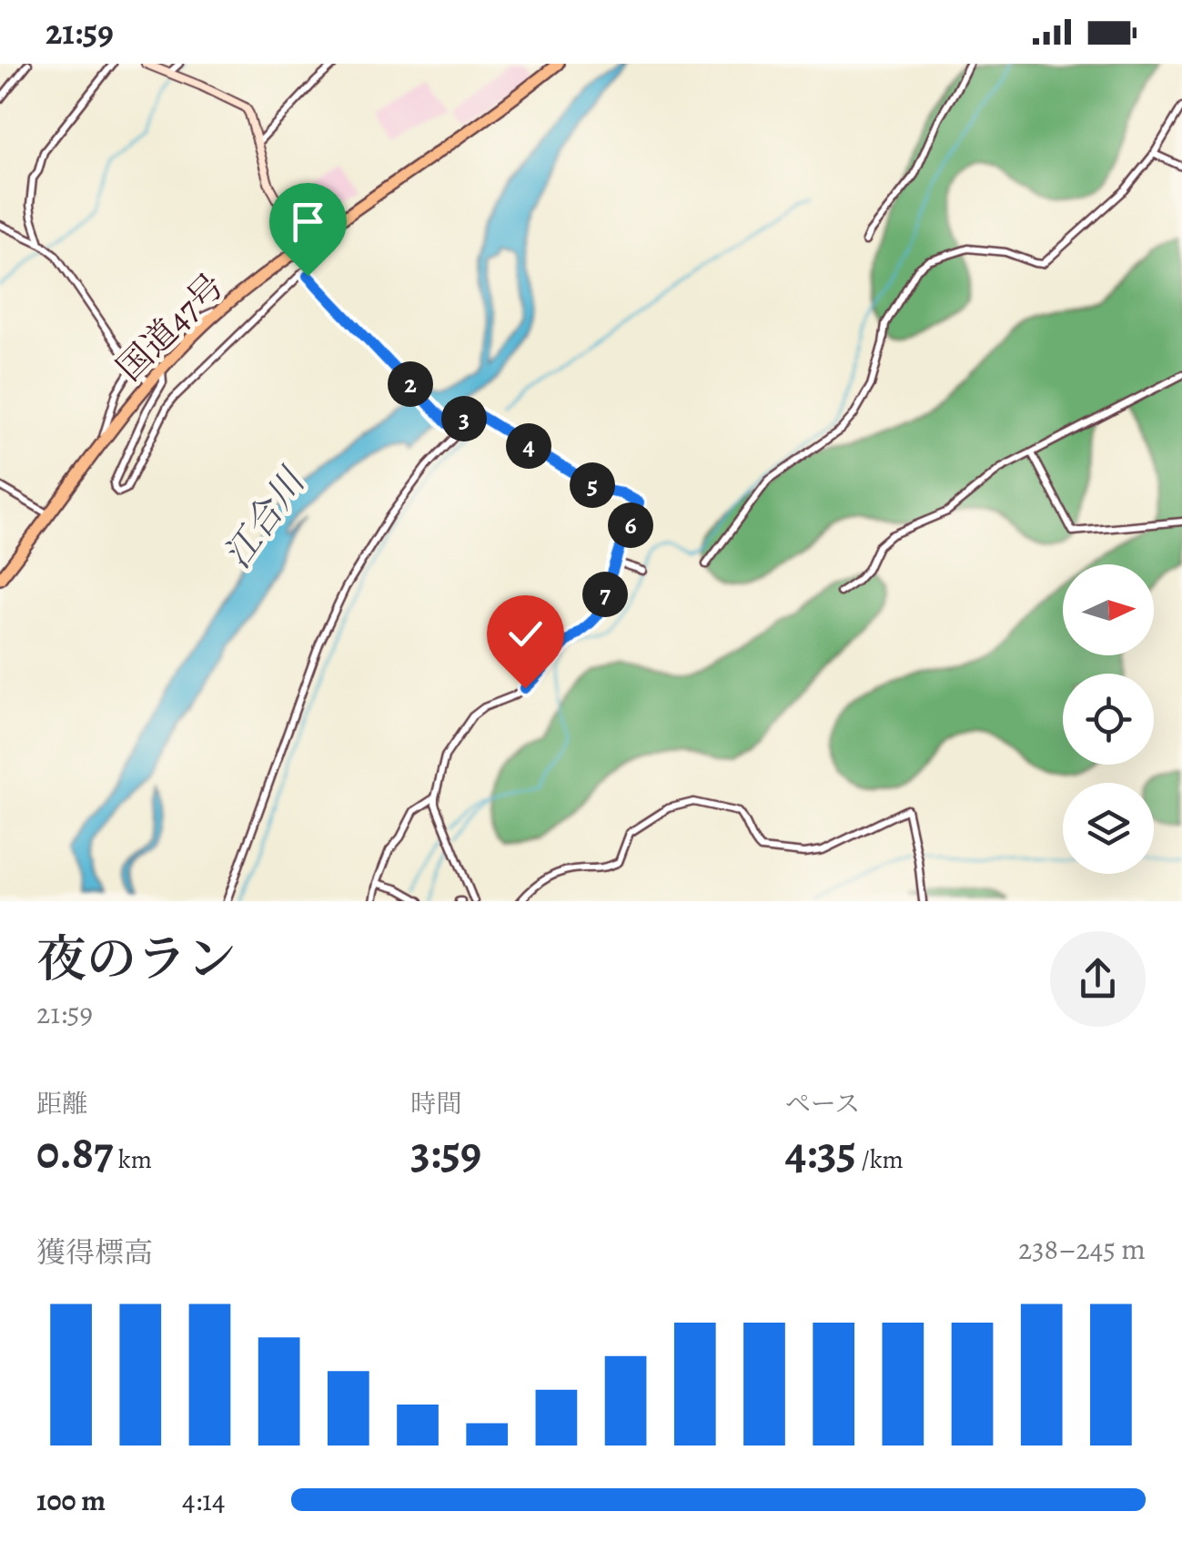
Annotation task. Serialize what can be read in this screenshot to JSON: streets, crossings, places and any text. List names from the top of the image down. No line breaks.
{"streets":{"highway":["国道47号"]},"water":["江合川"],"north":"right","page":{"status":"21:59","pins":["2","3","4","5","6","7"],"heading":["夜のラン","21:59"],"stats":[["距離","0.87 km"],["時間","3:59"],["ペース","4:35 /km"]],"chart":["獲得標高","238–245 m"],"list":[{"name":"100 m","note":"4:14"}]}}
